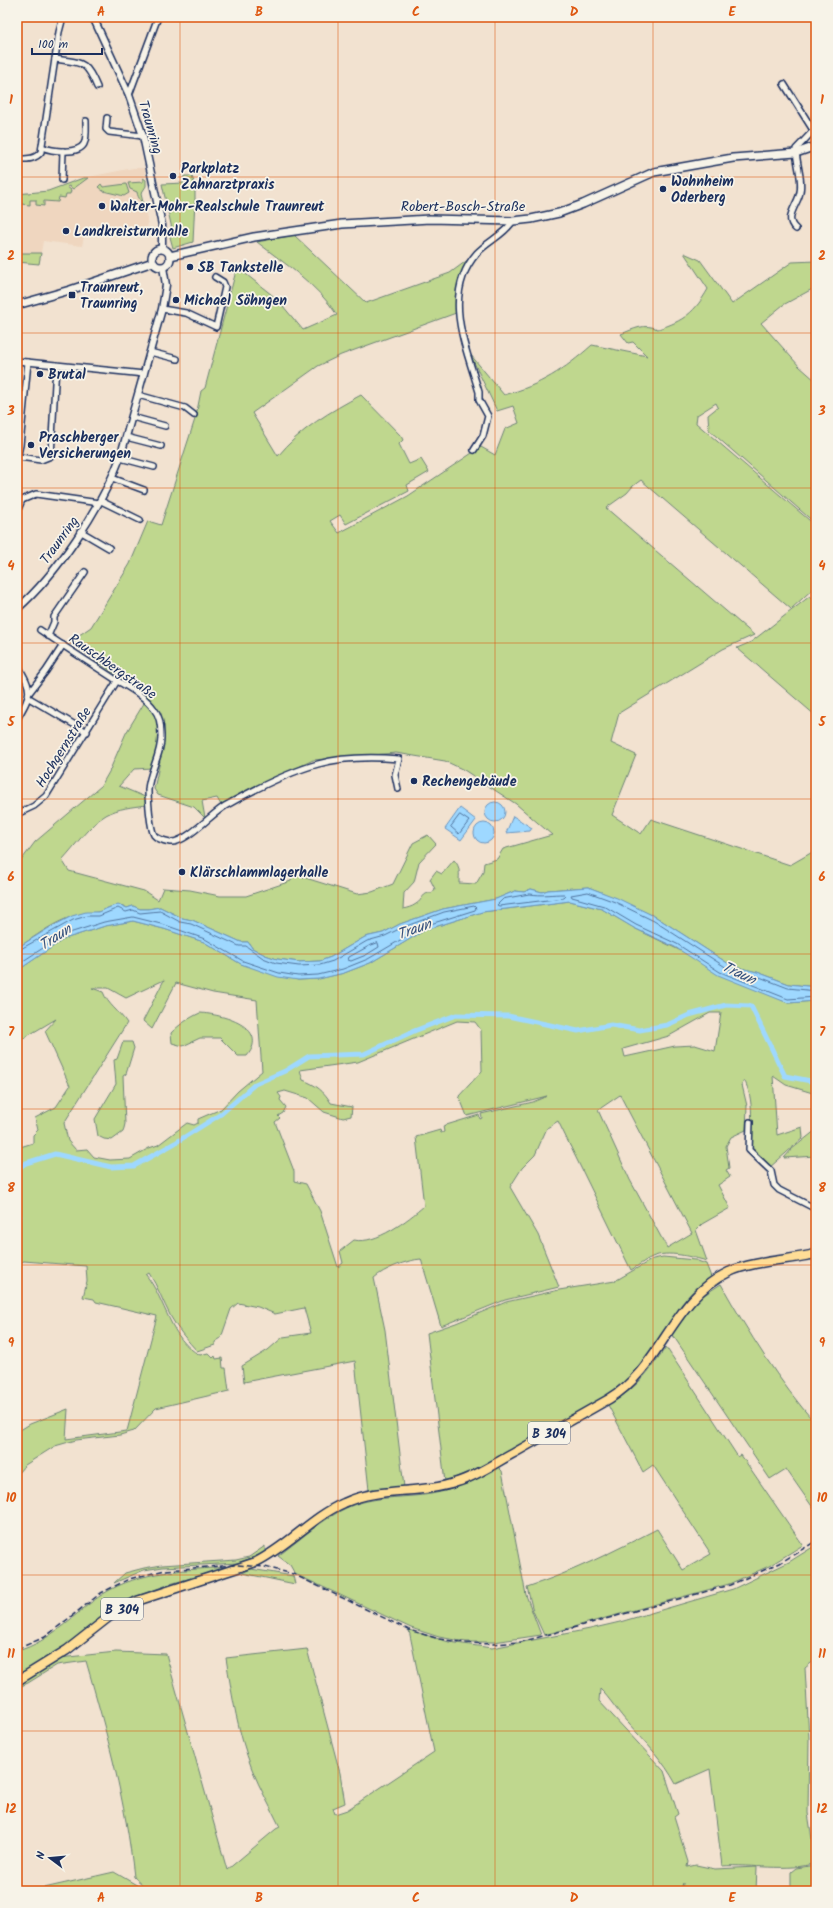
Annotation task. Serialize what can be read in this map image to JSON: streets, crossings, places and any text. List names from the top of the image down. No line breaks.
{"streets":{"main road":["Robert-Bosch-Straße","B 304"],"street":["Traunring","Rauschbergstraße","Hochgernstraße"]},"crossings":[["Traunring","Robert-Bosch-Straße"],["Rauschbergstraße","Hochgernstraße"]],"water":["Traun"],"places":{"other":["Parkplatz Zahnarztpraxis","Wohnheim Oderberg","Walter-Mohr-Realschule Traunreut","Landkreisturnhalle","SB Tankstelle","Michael Söhngen","Brutal","Praschberger Versicherungen","Rechengebäude","Klärschlammlagerhalle"],"transit":["Traunreut, Traunring"]},"scale_bar":"100 m","north":"left","grid":{"columns":["A","B","C","D","E"],"rows":["1","2","3","4","5","6","7","8","9","10","11","12"]}}
